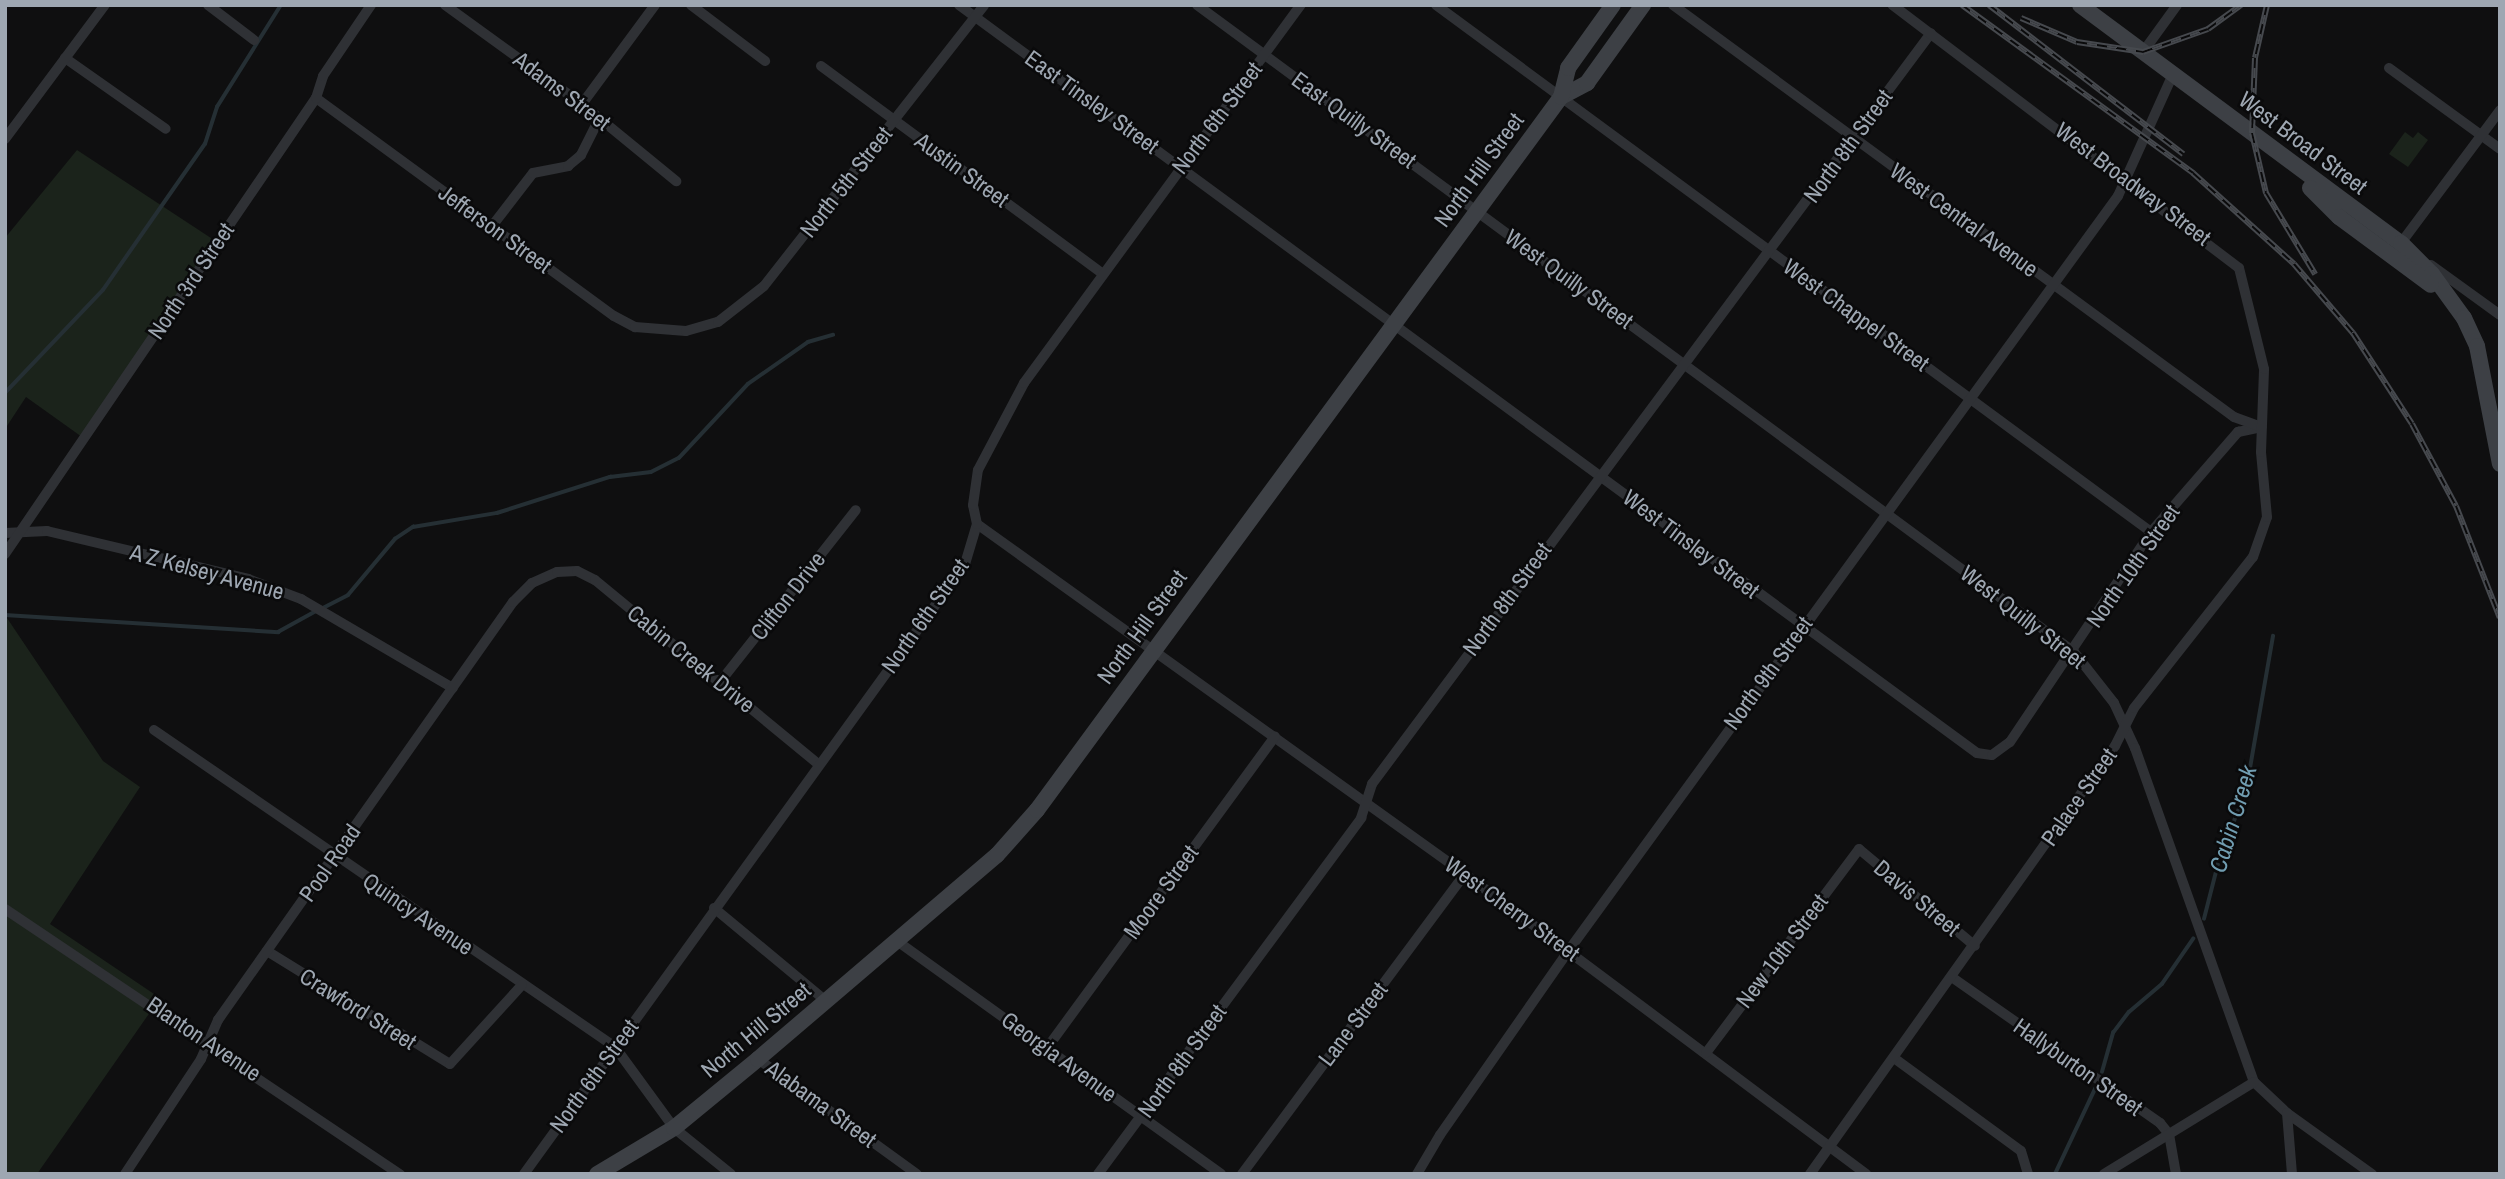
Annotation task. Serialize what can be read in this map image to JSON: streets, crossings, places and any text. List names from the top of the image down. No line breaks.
{"streets":{"street":["Adams Street","East Tinsley Street","North 6th Street","East Quilly Street","West Broad Street","North 8th Street","Austin Street","North Hill Street","North 5th Street","West Broadway Street","West Central Avenue","Jefferson Street","West Quilly Street","North 3rd Street","West Chappel Street","West Tinsley Street","North 10th Street","A Z Kelsey Avenue","Clifton Drive","Cabin Creek Drive","North 9th Street","Palace Street","Pool Road","Moore Street","Davis Street","West Cherry Street","Quincy Avenue","New 10th Street","Crawford Street","Lane Street","Blanton Avenue","Georgia Avenue","Hallyburton Street","Alabama Street"]},"crossings":[["East Tinsley Street","North 6th Street"],["East Tinsley Street","North Hill Street"],["East Tinsley Street","North 5th Street"],["East Tinsley Street","West Tinsley Street"],["North 6th Street","East Quilly Street"],["North 6th Street","Austin Street"],["North 6th Street","Cabin Creek Drive"],["North 6th Street","West Cherry Street"],["North 6th Street","Quincy Avenue"],["East Quilly Street","North Hill Street"],["East Quilly Street","West Quilly Street"],["West Broad Street","North 9th Street"],["North 8th Street","West Broadway Street"],["North 8th Street","West Central Avenue"],["North 8th Street","West Quilly Street"],["North 8th Street","West Chappel Street"],["North 8th Street","West Tinsley Street"],["North 8th Street","West Cherry Street"],["North 8th Street","Georgia Avenue"],["Austin Street","North 5th Street"],["North Hill Street","West Quilly Street"],["North Hill Street","West Chappel Street"],["North Hill Street","West Tinsley Street"],["North Hill Street","West Cherry Street"],["North Hill Street","Georgia Avenue"],["North Hill Street","Alabama Street"],["North 5th Street","Jefferson Street"],["West Broadway Street","West Central Avenue"],["West Broadway Street","North 10th Street"],["West Broadway Street","North 9th Street"],["West Broadway Street","Palace Street"],["West Central Avenue","North 10th Street"],["West Central Avenue","North 9th Street"],["West Central Avenue","Palace Street"],["Jefferson Street","North 3rd Street"],["West Quilly Street","North 10th Street"],["West Quilly Street","North 9th Street"],["West Quilly Street","Palace Street"],["North 3rd Street","A Z Kelsey Avenue"],["West Chappel Street","North 10th Street"],["West Chappel Street","North 9th Street"],["West Tinsley Street","North 10th Street"],["West Tinsley Street","North 9th Street"],["North 10th Street","Palace Street"],["A Z Kelsey Avenue","Pool Road"],["Clifton Drive","Cabin Creek Drive"],["Cabin Creek Drive","Pool Road"],["North 9th Street","West Cherry Street"],["Palace Street","Davis Street"],["Palace Street","West Cherry Street"],["Palace Street","Hallyburton Street"],["Pool Road","Quincy Avenue"],["Pool Road","Crawford Street"],["Pool Road","Blanton Avenue"],["Moore Street","West Cherry Street"],["Moore Street","Georgia Avenue"],["Davis Street","New 10th Street"],["West Cherry Street","New 10th Street"],["West Cherry Street","Lane Street"],["Quincy Avenue","Crawford Street"]],"water":["Cabin Creek"]}
